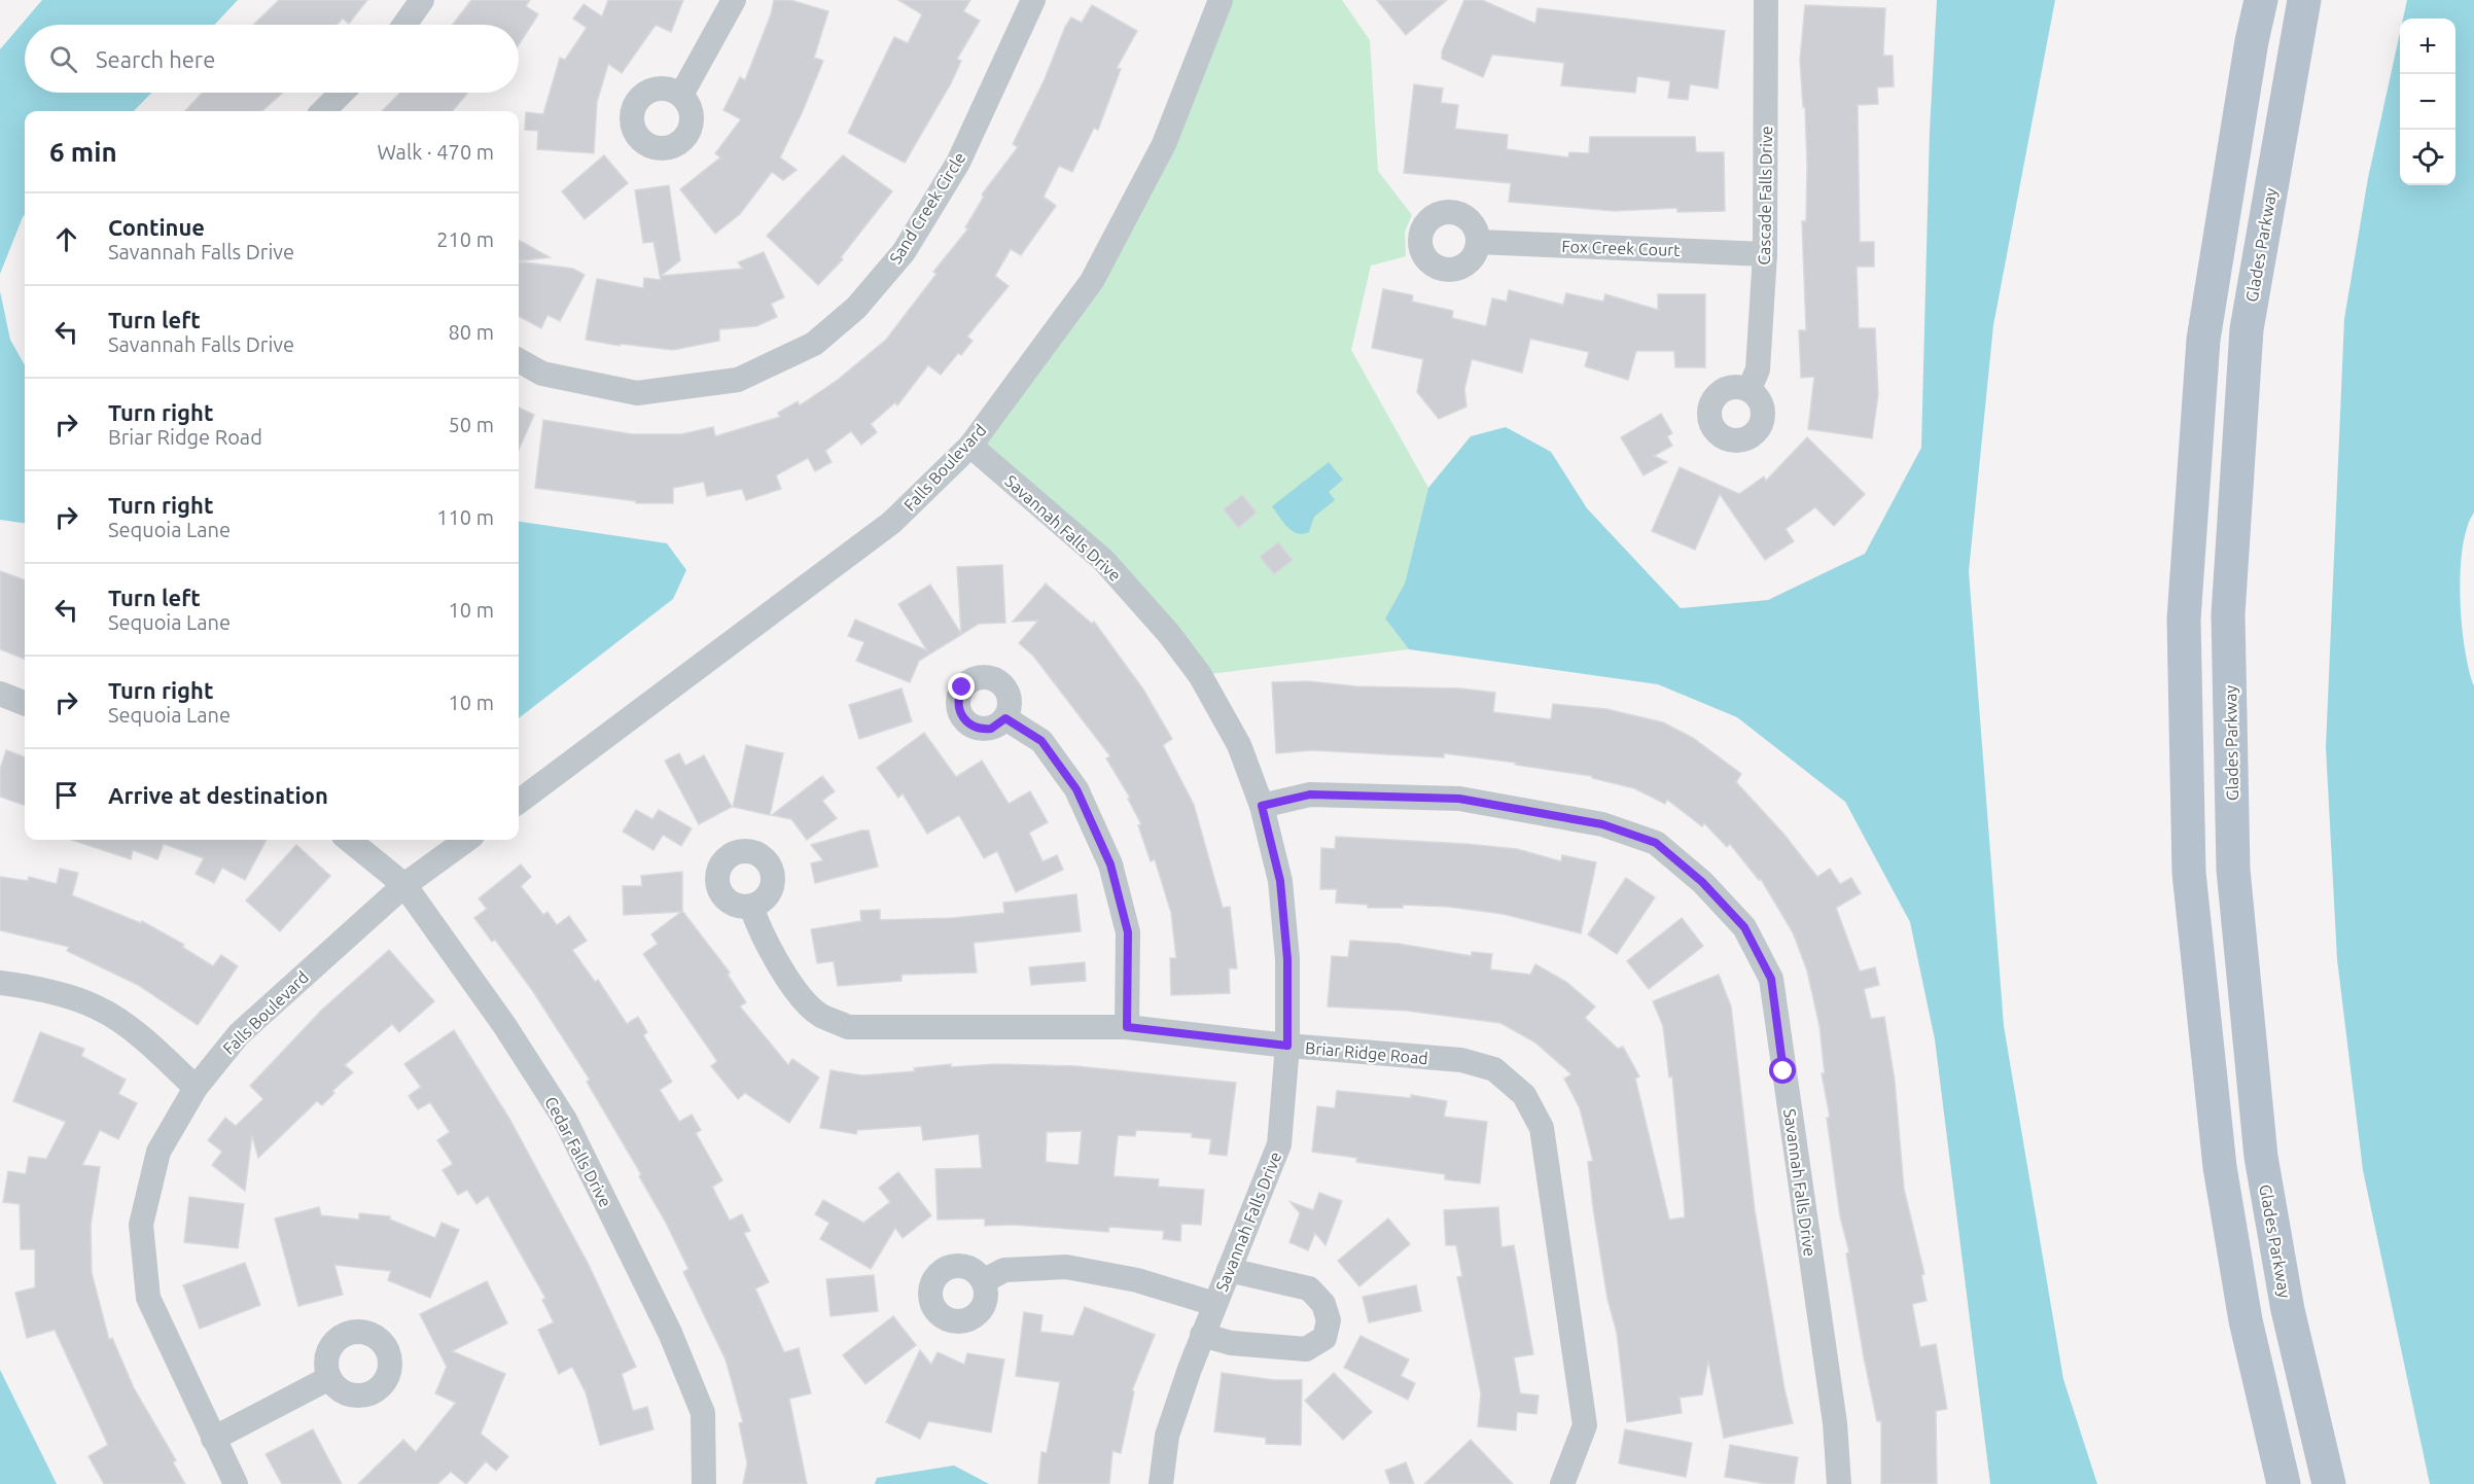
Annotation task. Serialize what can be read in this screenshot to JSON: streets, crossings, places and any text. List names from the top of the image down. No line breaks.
{"streets":{"main road":["Glades Parkway"],"street":["Cascade Falls Drive","Sand Creek Circle","Fox Creek Court","Falls Boulevard","Savannah Falls Drive","Briar Ridge Road","Cedar Falls Drive"]},"crossings":[["Cascade Falls Drive","Fox Creek Court"],["Falls Boulevard","Savannah Falls Drive"],["Falls Boulevard","Cedar Falls Drive"],["Savannah Falls Drive","Briar Ridge Road"]],"page":{"map_buttons":["+","−"],"search":"Search here","heading":["6 min","Walk · 470 m"],"list":[["Continue","Savannah Falls Drive","210 m"],["Turn left","Savannah Falls Drive","80 m"],["Turn right","Briar Ridge Road","50 m"],["Turn right","Sequoia Lane","110 m"],["Turn left","Sequoia Lane","10 m"],["Turn right","Sequoia Lane","10 m"],"Arrive at destination"]}}
